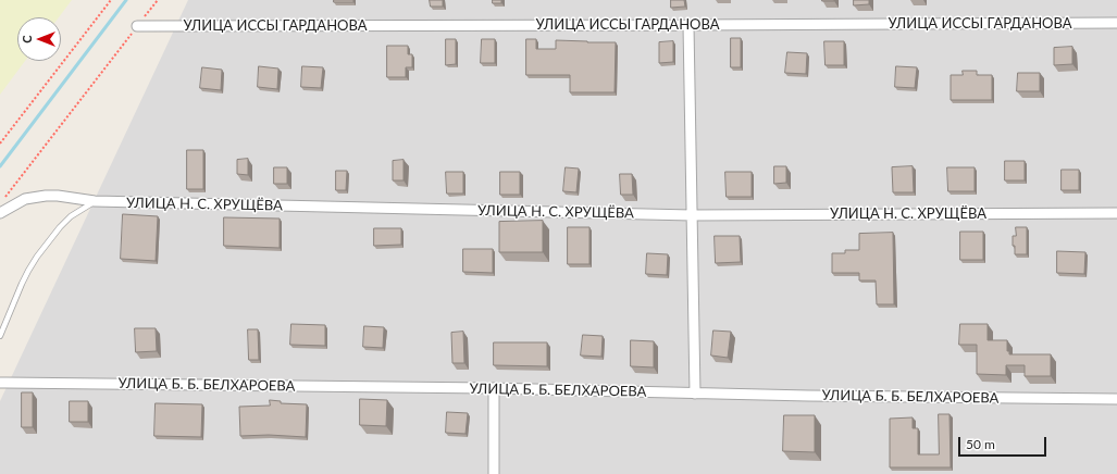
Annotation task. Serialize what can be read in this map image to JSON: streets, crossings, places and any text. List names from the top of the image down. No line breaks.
{"streets":{"street":["УЛИЦА ИССЫ ГАРДАНОВА","УЛИЦА Н. С. ХРУЩЁВА","УЛИЦА Б. Б. БЕЛХАРОЕВА"]},"scale_bar":"50 m","north":"left"}
